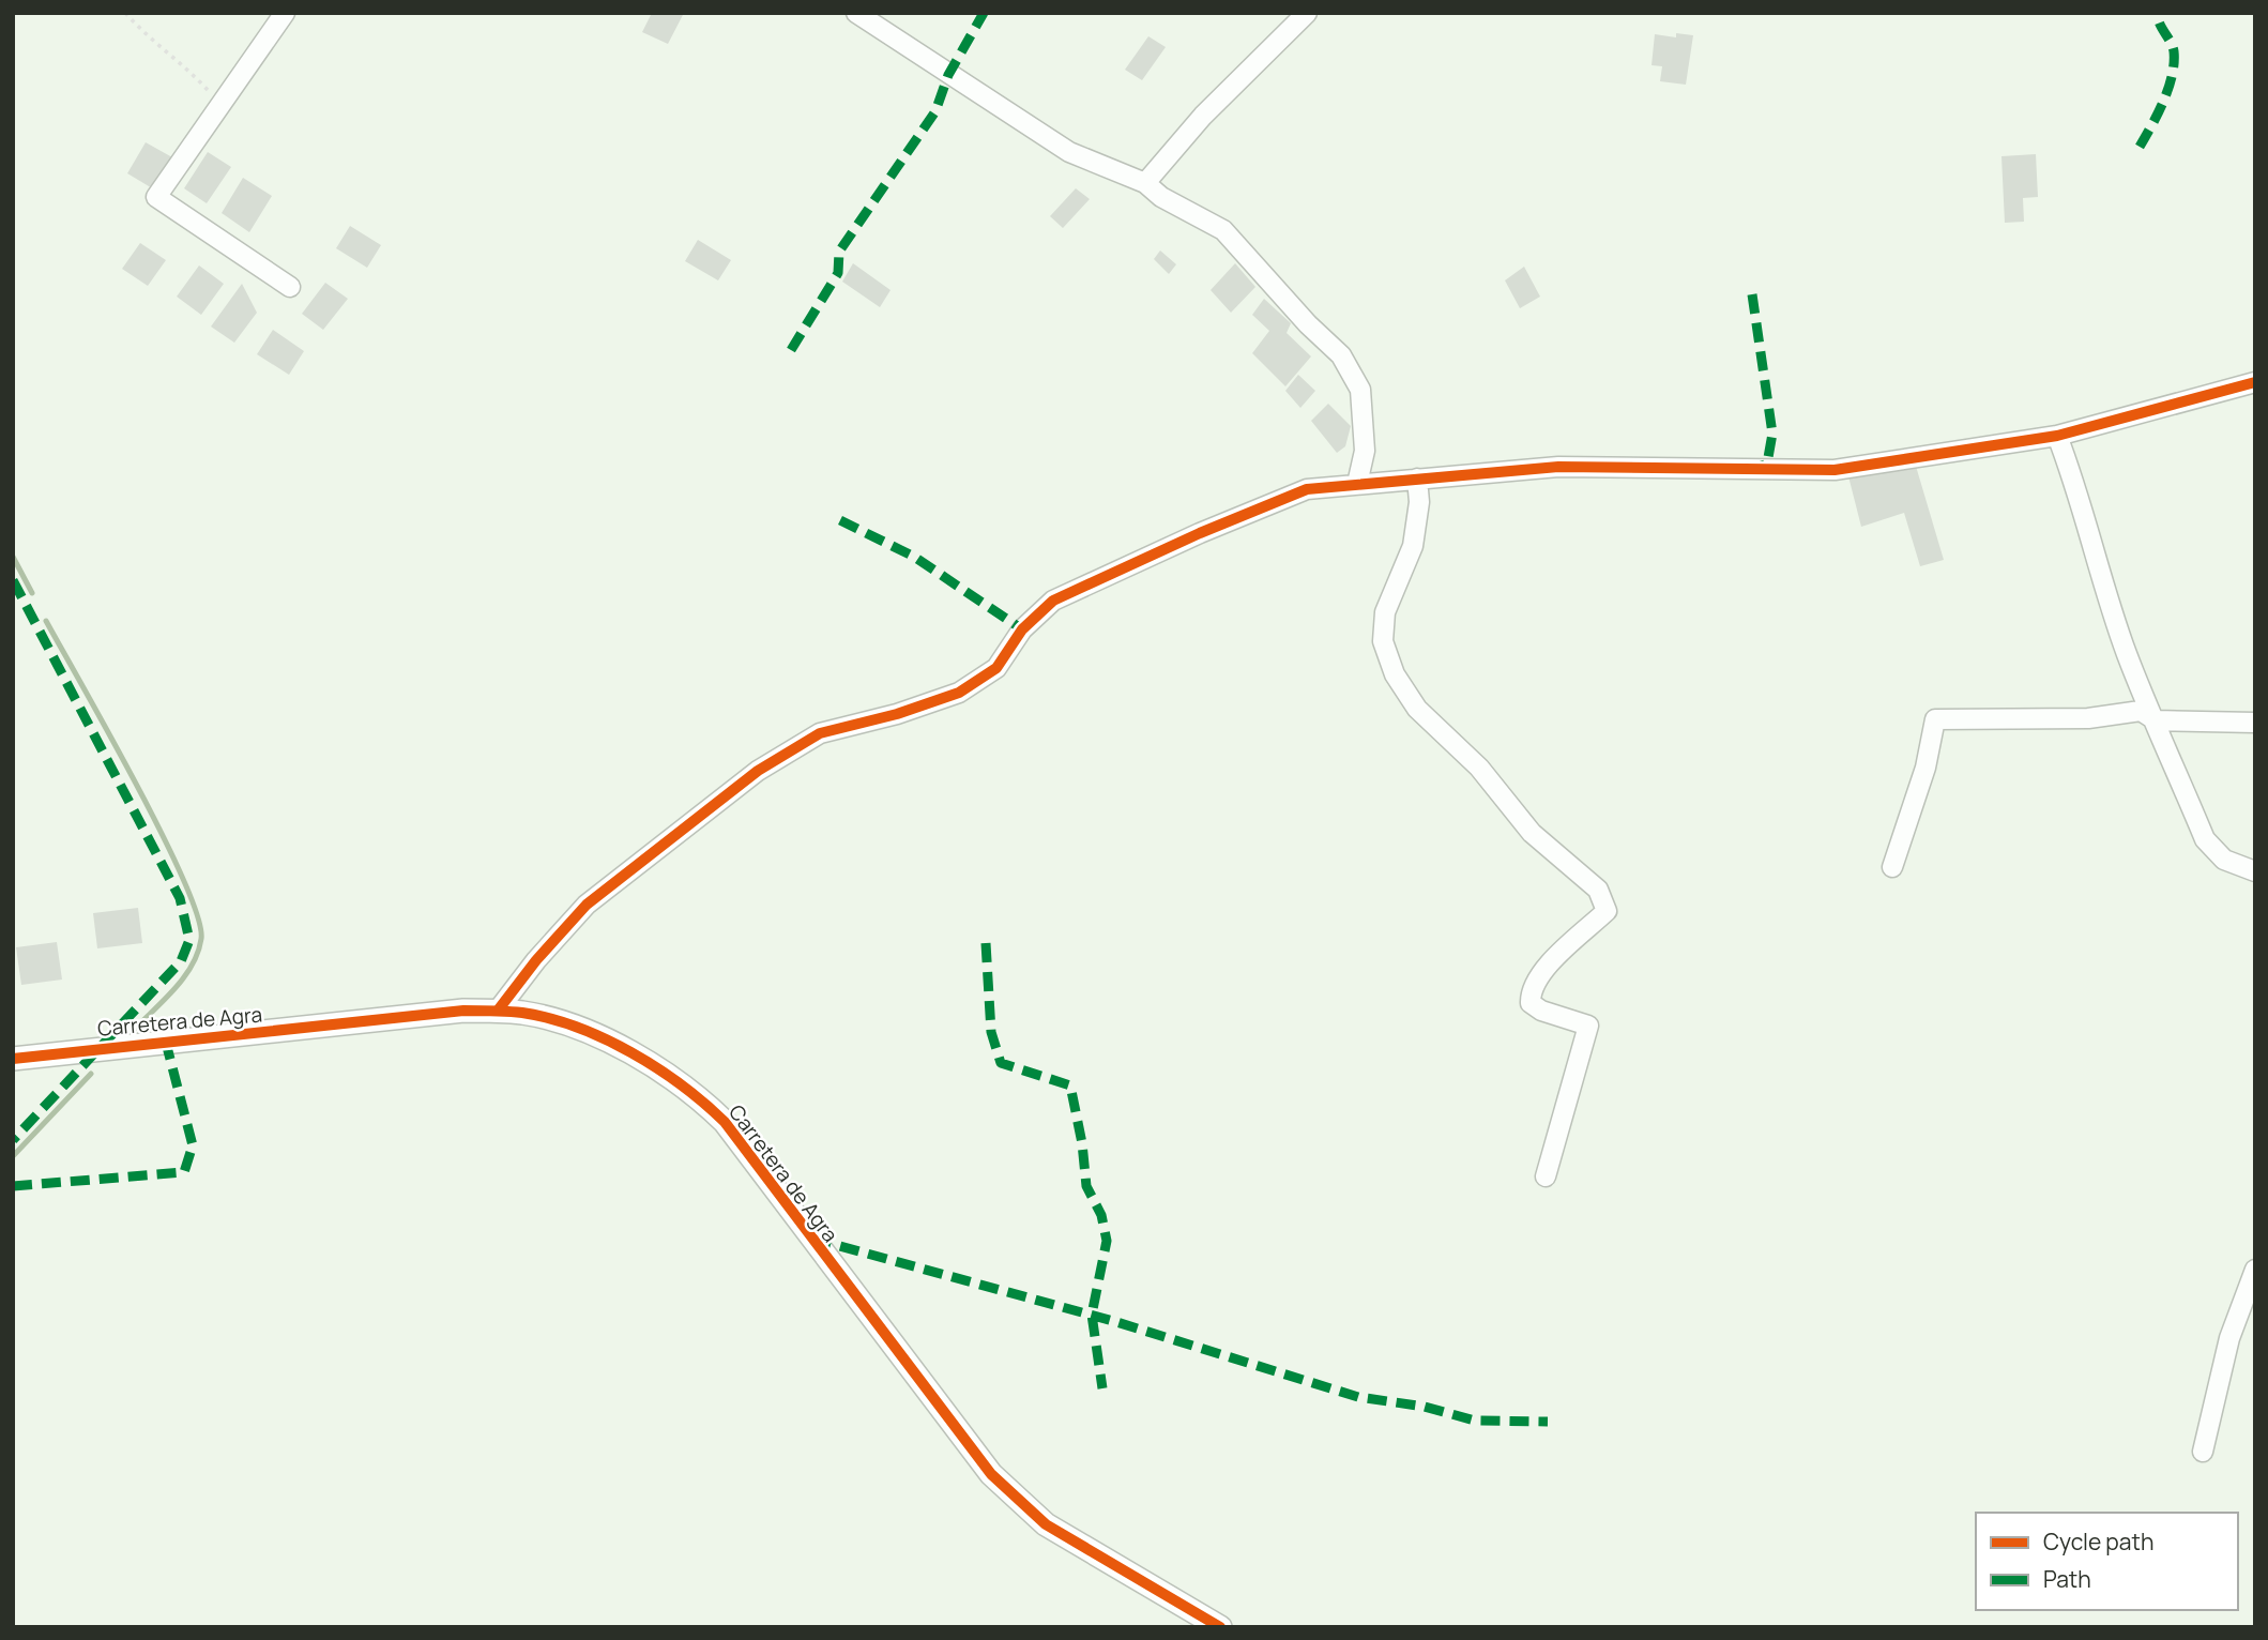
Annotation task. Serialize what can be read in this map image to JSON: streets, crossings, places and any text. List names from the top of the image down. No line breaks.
{"streets":{"street":["Carretera de Agra"]},"legend":["Cycle path","Path"]}
